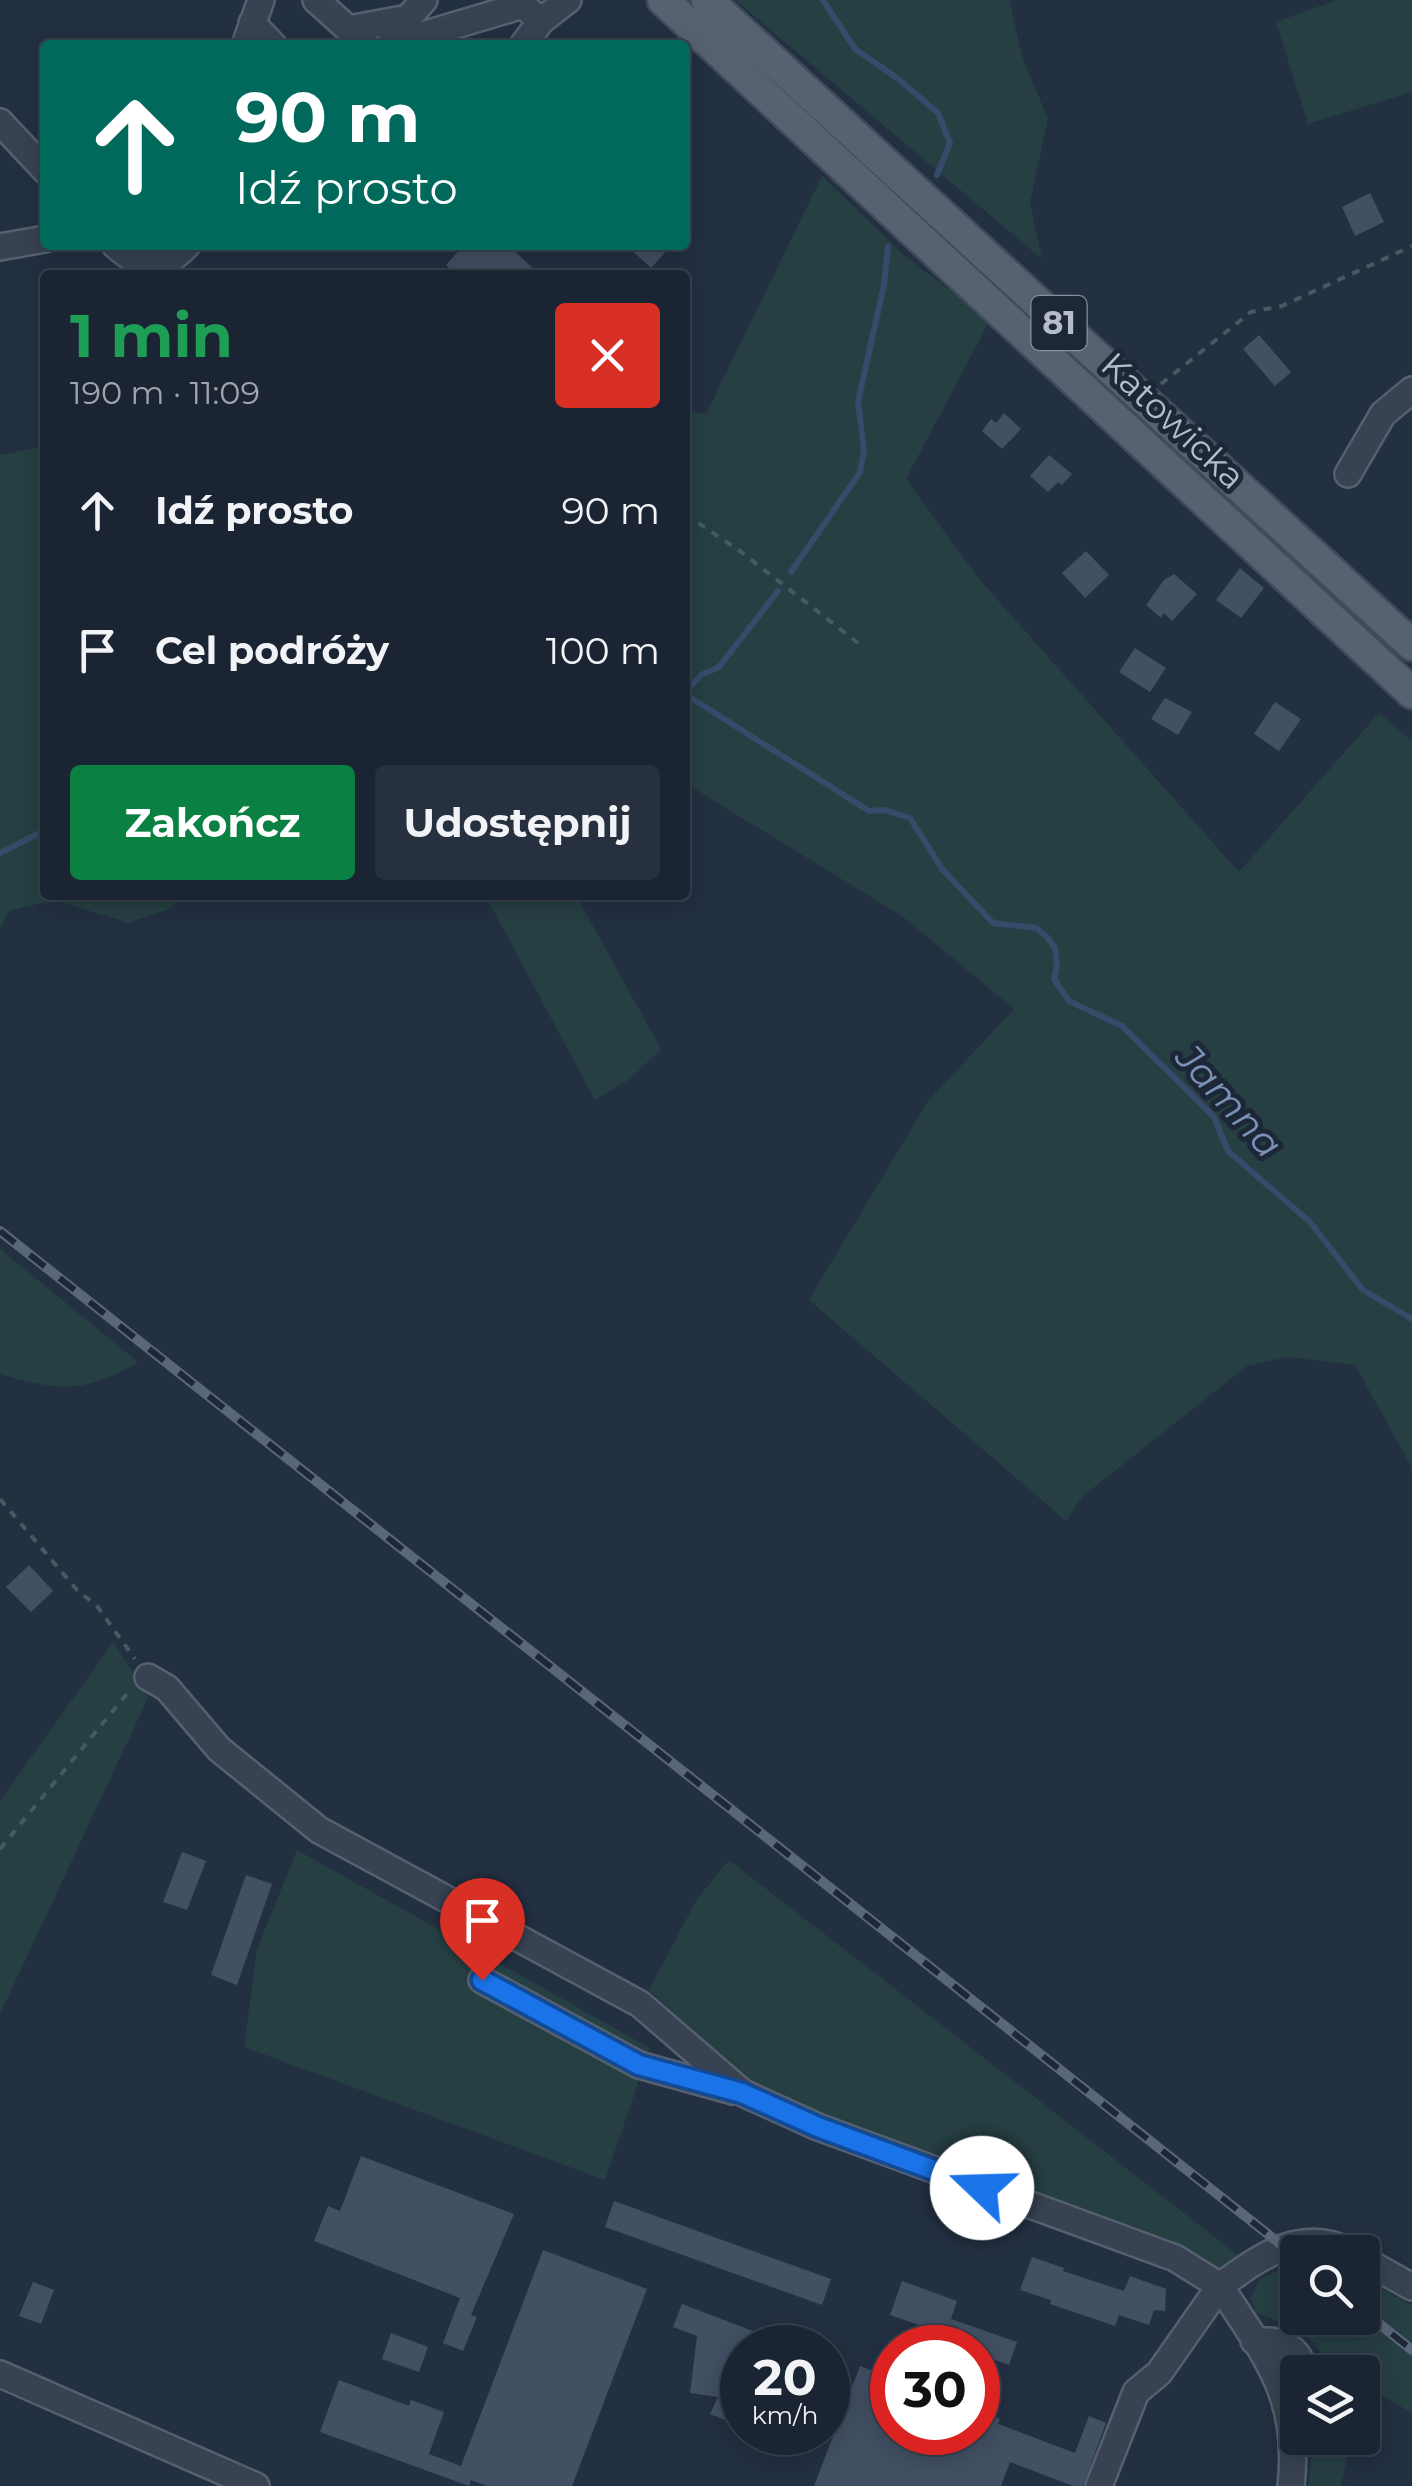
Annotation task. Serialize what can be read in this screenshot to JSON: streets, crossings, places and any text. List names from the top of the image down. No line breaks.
{"streets":{"main road":["81","Katowicka"]},"water":["Jamna"],"page":{"turn":["90 m","Idź prosto"],"heading":["1 min","190 m · 11:09"],"list":[{"name":"Idź prosto","value":"90 m"},{"name":"Cel podróży","value":"100 m"}],"buttons":["Zakończ","Udostępnij"],"speed":"20 km/h","limit":"30"}}
